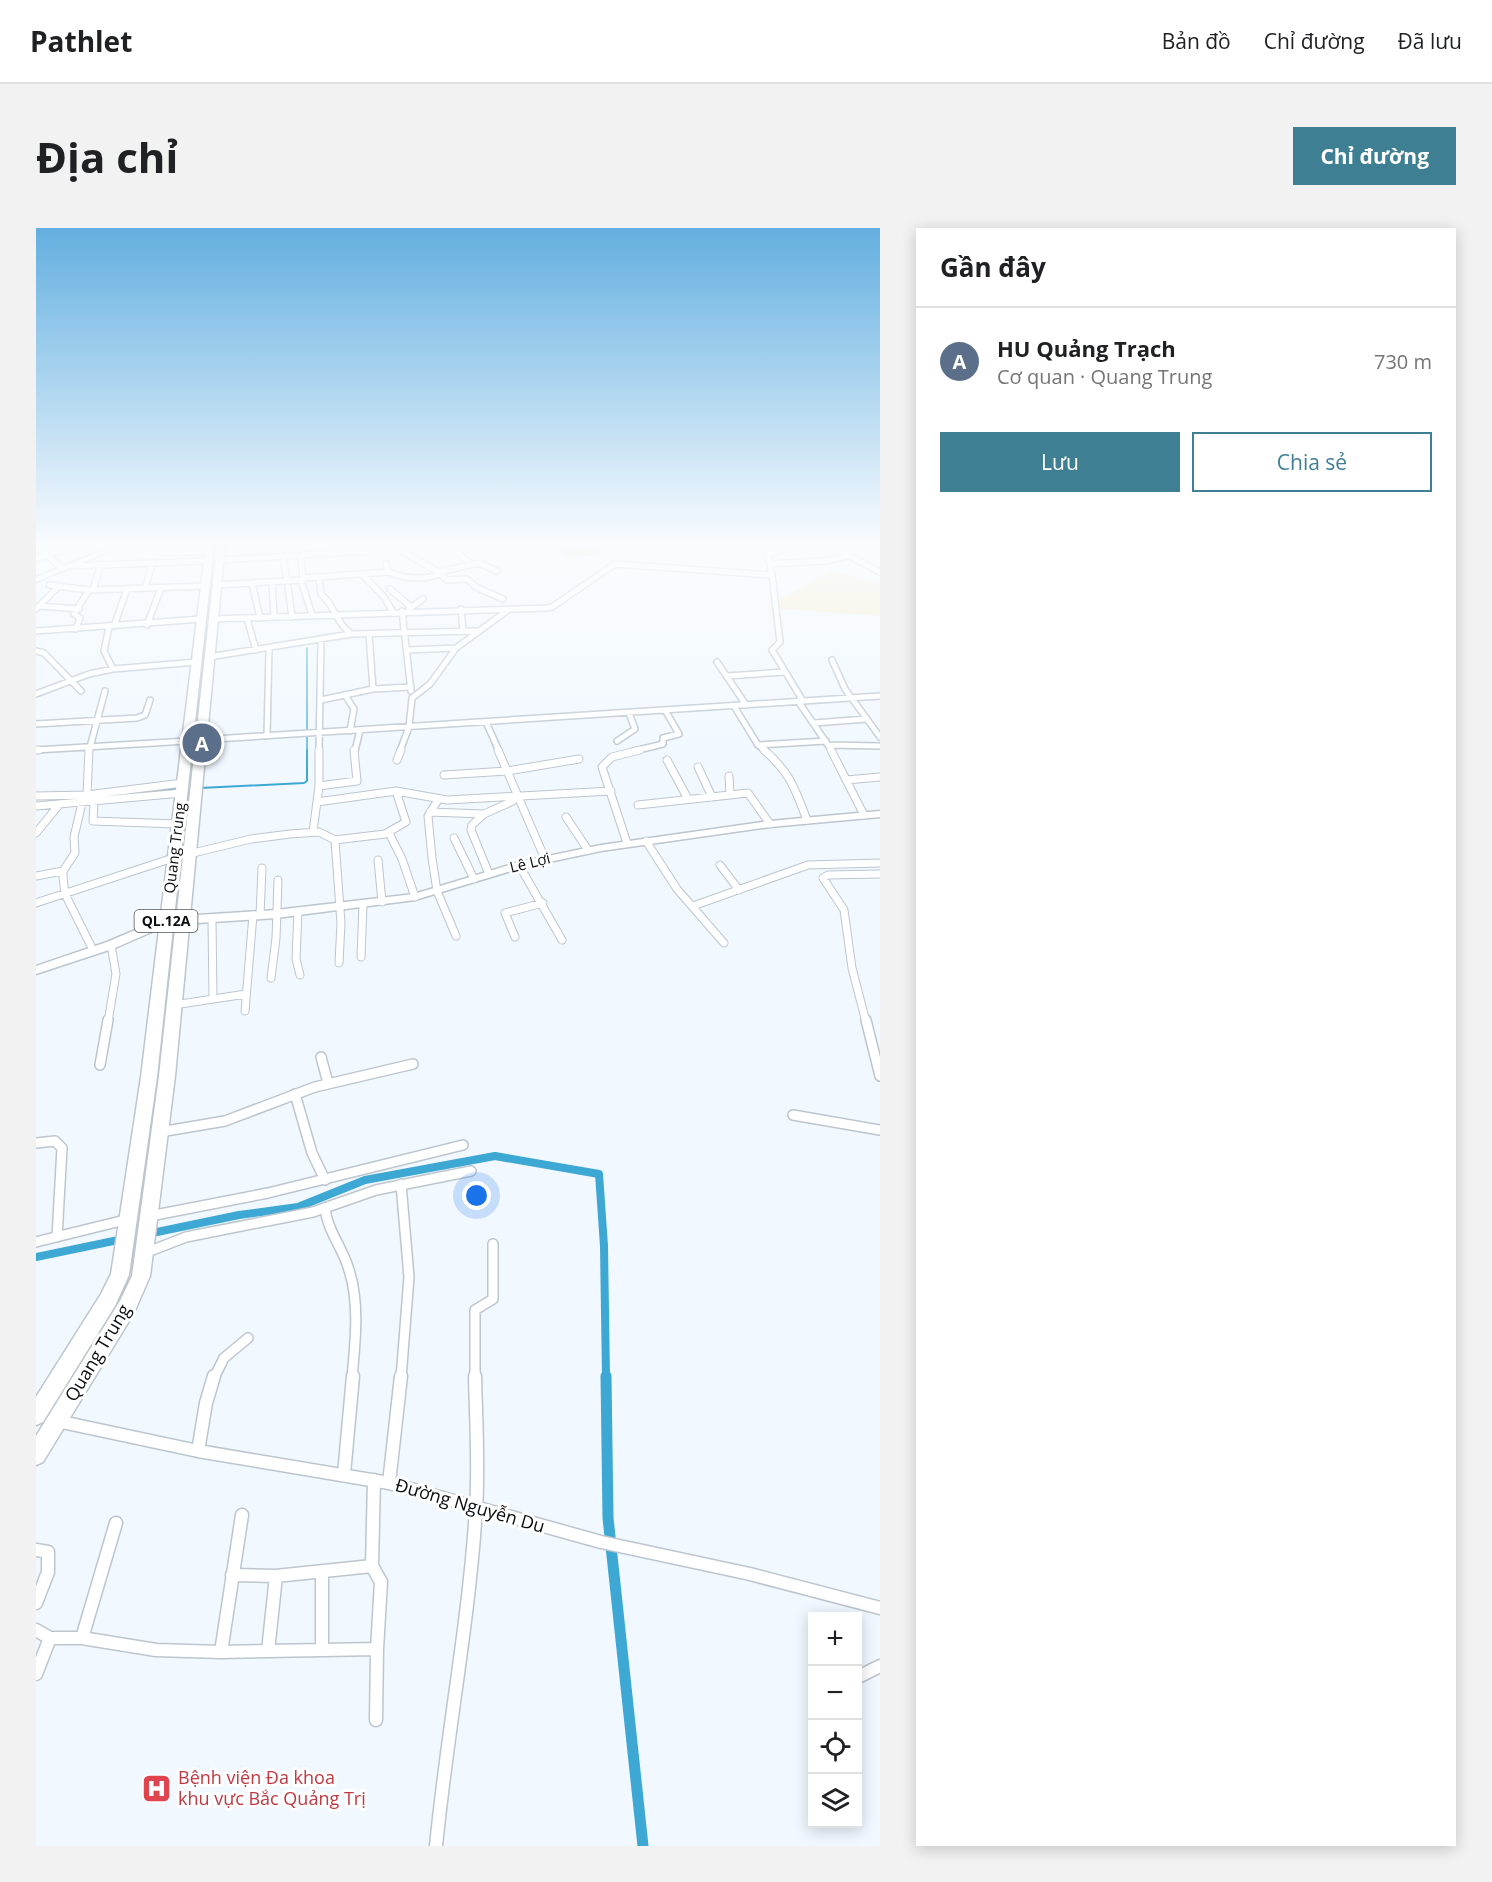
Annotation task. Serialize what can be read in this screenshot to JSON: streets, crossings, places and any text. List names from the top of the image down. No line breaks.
{"streets":{"highway":["Quang Trung","QL.12A"],"street":["Lê Lợi","Đường Nguyễn Du"]},"crossings":[["Quang Trung","Lê Lợi"],["Quang Trung","QL.12A"],["Quang Trung","Đường Nguyễn Du"]],"places":{"hospital":["Bệnh viện Đa khoa khu vực Bắc Quảng Trị"]},"page":{"header":"Pathlet","nav":["Bản đồ","Chỉ đường","Đã lưu"],"buttons":["Chỉ đường",["Lưu","Chia sẻ"]],"title":"Địa chỉ","heading":"Gần đây","list":[{"mark":"A","name":"HU Quảng Trạch","note":"Cơ quan · Quang Trung","value":"730 m"}],"pins":"A","map_buttons":["+","−"]}}
